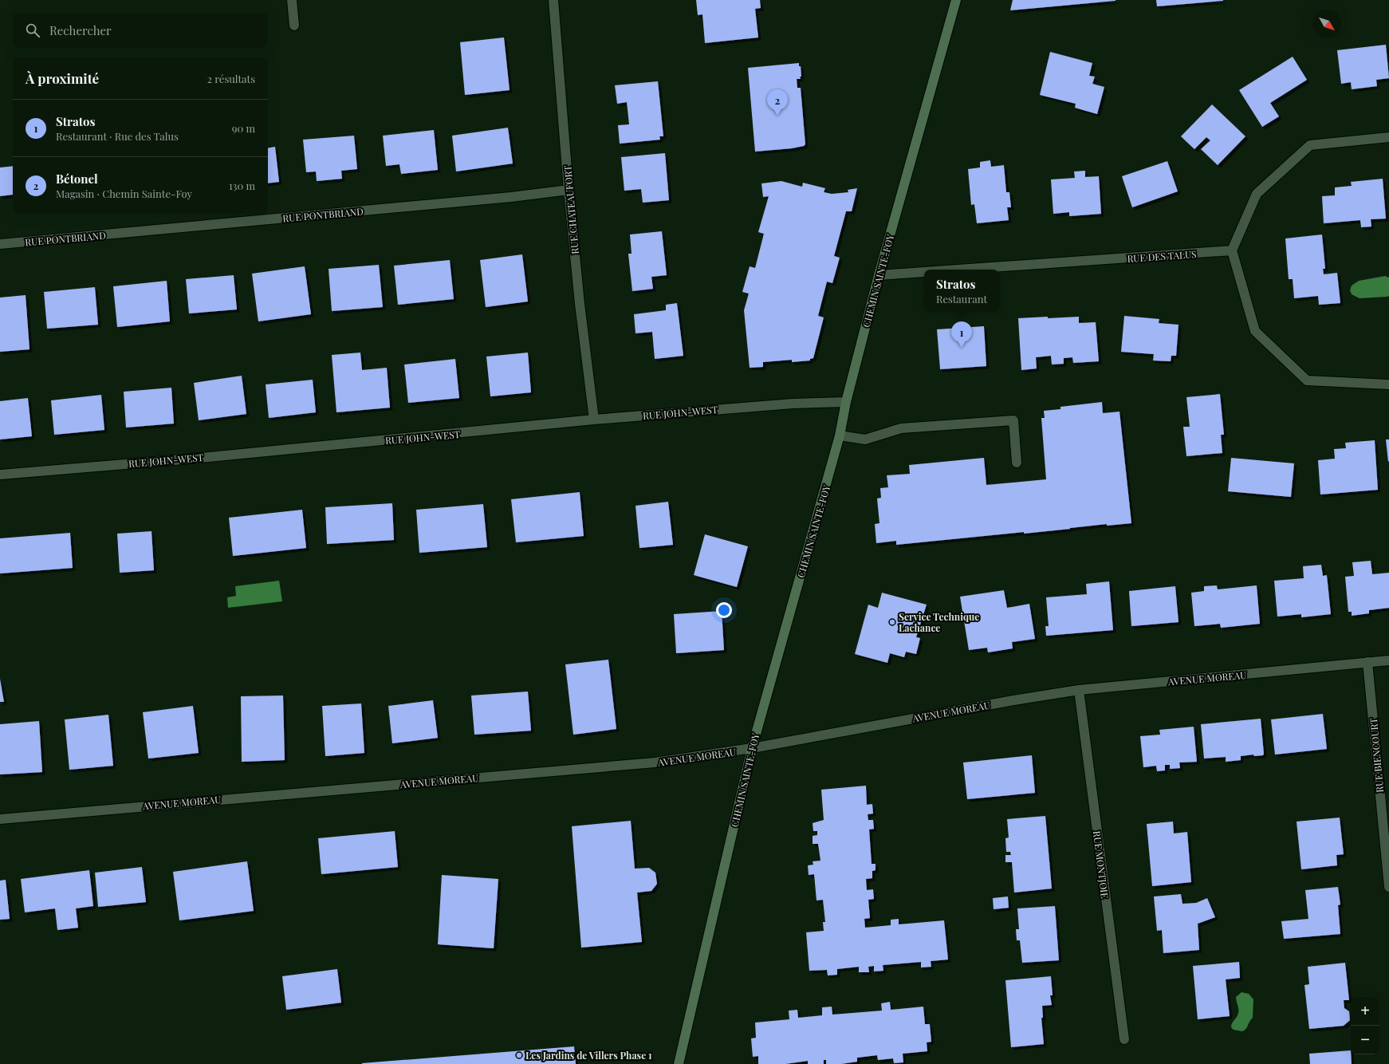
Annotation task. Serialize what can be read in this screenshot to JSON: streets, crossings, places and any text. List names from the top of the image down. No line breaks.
{"streets":{"main road":["CHEMIN SAINTE-FOY"],"street":["RUE CHATEAUFORT","RUE PONTBRIAND","RUE DES TALUS","RUE JOHN-WEST","AVENUE MOREAU","RUE BIENCOURT","RUE MONTJOIE"]},"crossings":[["RUE CHATEAUFORT","RUE PONTBRIAND"],["RUE CHATEAUFORT","RUE JOHN-WEST"],["RUE DES TALUS","CHEMIN SAINTE-FOY"],["CHEMIN SAINTE-FOY","RUE JOHN-WEST"],["CHEMIN SAINTE-FOY","AVENUE MOREAU"],["AVENUE MOREAU","RUE BIENCOURT"],["AVENUE MOREAU","RUE MONTJOIE"]],"places":["Service Technique Lachance","Les Jardins de Villers Phase 1"],"north":"bottom right","page":{"search":"Rechercher","heading":["À proximité","2 résultats"],"pins":["2","1"],"list":[{"mark":"1","name":"Stratos","note":"Restaurant · Rue des Talus","value":"90 m"},{"mark":"2","name":"Bétonel","note":"Magasin · Chemin Sainte-Foy","value":"130 m"}],"popup":["Stratos","Restaurant"],"map_buttons":["+","−"]}}
